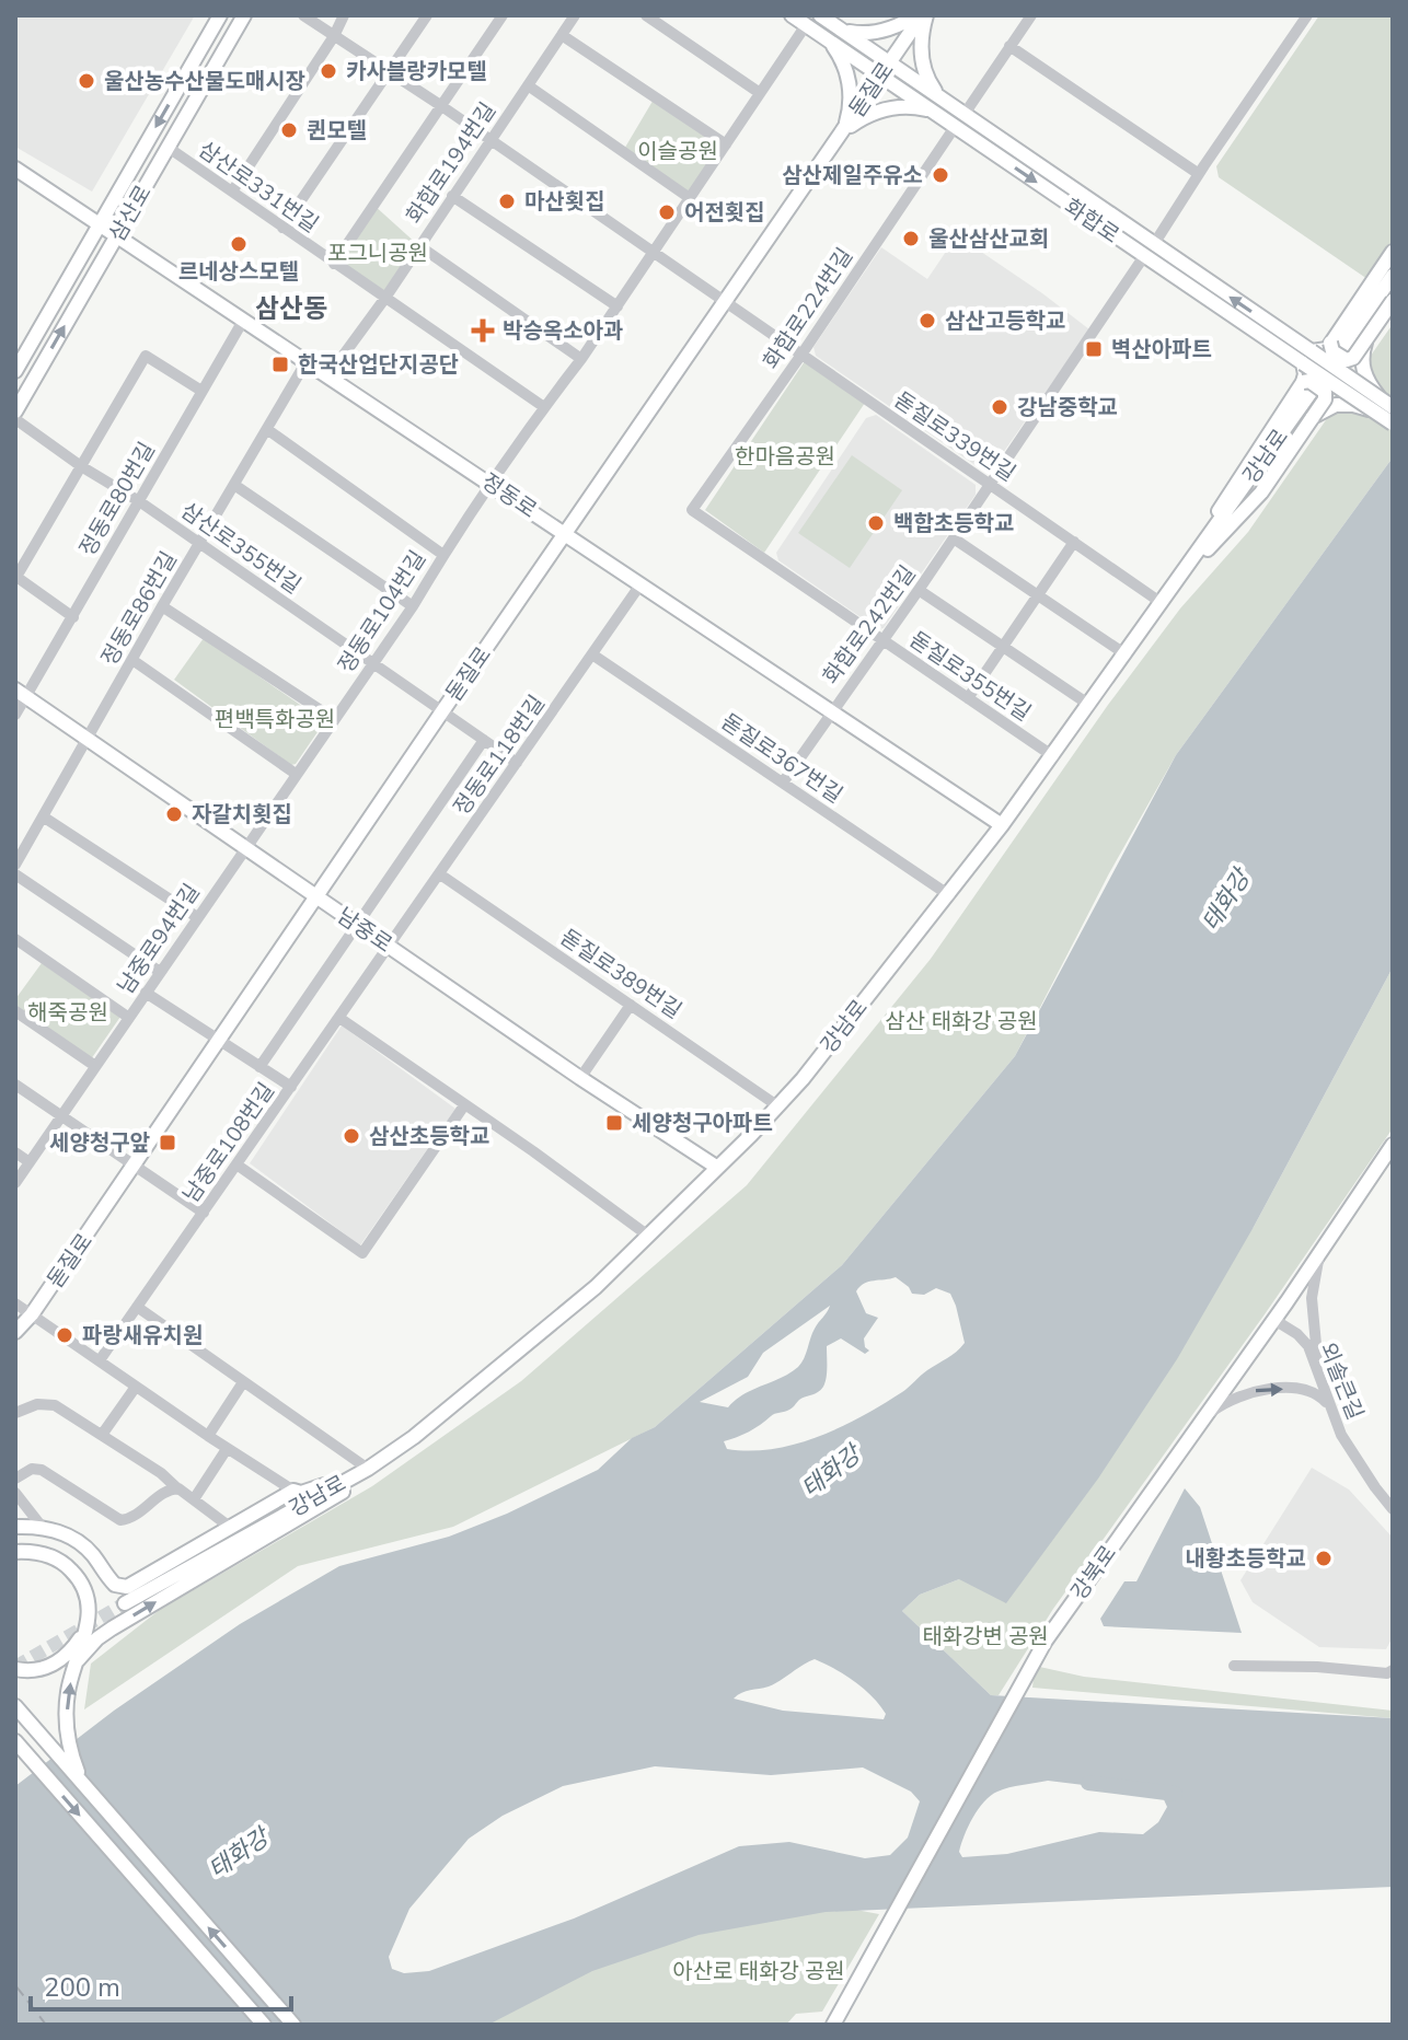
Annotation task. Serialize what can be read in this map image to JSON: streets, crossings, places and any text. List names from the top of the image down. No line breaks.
{"streets":{"main road":["돋질로","삼산로","화합로","강남로","정동로","남중로","강북로"],"street":["화합로194번길","삼산로331번길","화합로224번길","돋질로339번길","정동로80번길","삼산로355번길","정동로86번길","정동로104번길","화합로242번길","돋질로355번길","정동로118번길","돋질로367번길","남중로94번길","돋질로389번길","남중로108번길","외솔큰길"]},"crossings":[["돋질로","화합로"],["돋질로","돋질로339번길"],["돋질로","정동로"],["돋질로","삼산로355번길"],["돋질로","남중로"],["화합로194번길","삼산로331번길"],["화합로194번길","돋질로339번길"],["화합로194번길","정동로"],["삼산로331번길","삼산로"],["삼산로331번길","정동로104번길"],["삼산로","정동로"],["화합로","화합로224번길"],["화합로","정동로104번길"],["화합로","화합로242번길"],["화합로224번길","돋질로339번길"],["화합로224번길","돋질로355번길"],["돋질로339번길","강남로"],["돋질로339번길","정동로104번길"],["돋질로339번길","화합로242번길"],["강남로","정동로"],["강남로","돋질로355번길"],["강남로","돋질로367번길"],["강남로","남중로"],["강남로","돋질로389번길"],["정동로","정동로80번길"],["정동로","정동로86번길"],["정동로","정동로104번길"],["정동로","화합로242번길"],["정동로","정동로118번길"],["정동로80번길","삼산로355번길"],["정동로80번길","남중로"],["삼산로355번길","정동로86번길"],["삼산로355번길","정동로104번길"],["삼산로355번길","정동로118번길"],["정동로86번길","남중로"],["정동로104번길","남중로"],["정동로104번길","남중로94번길"],["화합로242번길","돋질로355번길"],["화합로242번길","돋질로367번길"],["정동로118번길","돋질로367번길"],["정동로118번길","남중로"],["정동로118번길","돋질로389번길"],["정동로118번길","남중로108번길"],["남중로","남중로94번길"],["남중로","남중로108번길"],["외솔큰길","강북로"]],"districts":["삼산동"],"water":["태화강"],"parks":["이슬공원","포그니공원","한마음공원","편백특화공원","해죽공원","삼산 태화강 공원","태화강변 공원","아산로 태화강 공원"],"places":{"other":["카사블랑카모텔","울산농수산물도매시장","퀸모텔","삼산제일주유소","마산횟집","어전횟집","울산삼산교회","르네상스모텔","삼산고등학교","강남중학교","백합초등학교","자갈치횟집","삼산초등학교","파랑새유치원","내황초등학교"],"health":["박승옥소아과"],"transit":["벽산아파트","한국산업단지공단","세양청구아파트","세양청구앞"]},"scale_bar":"200 m"}
